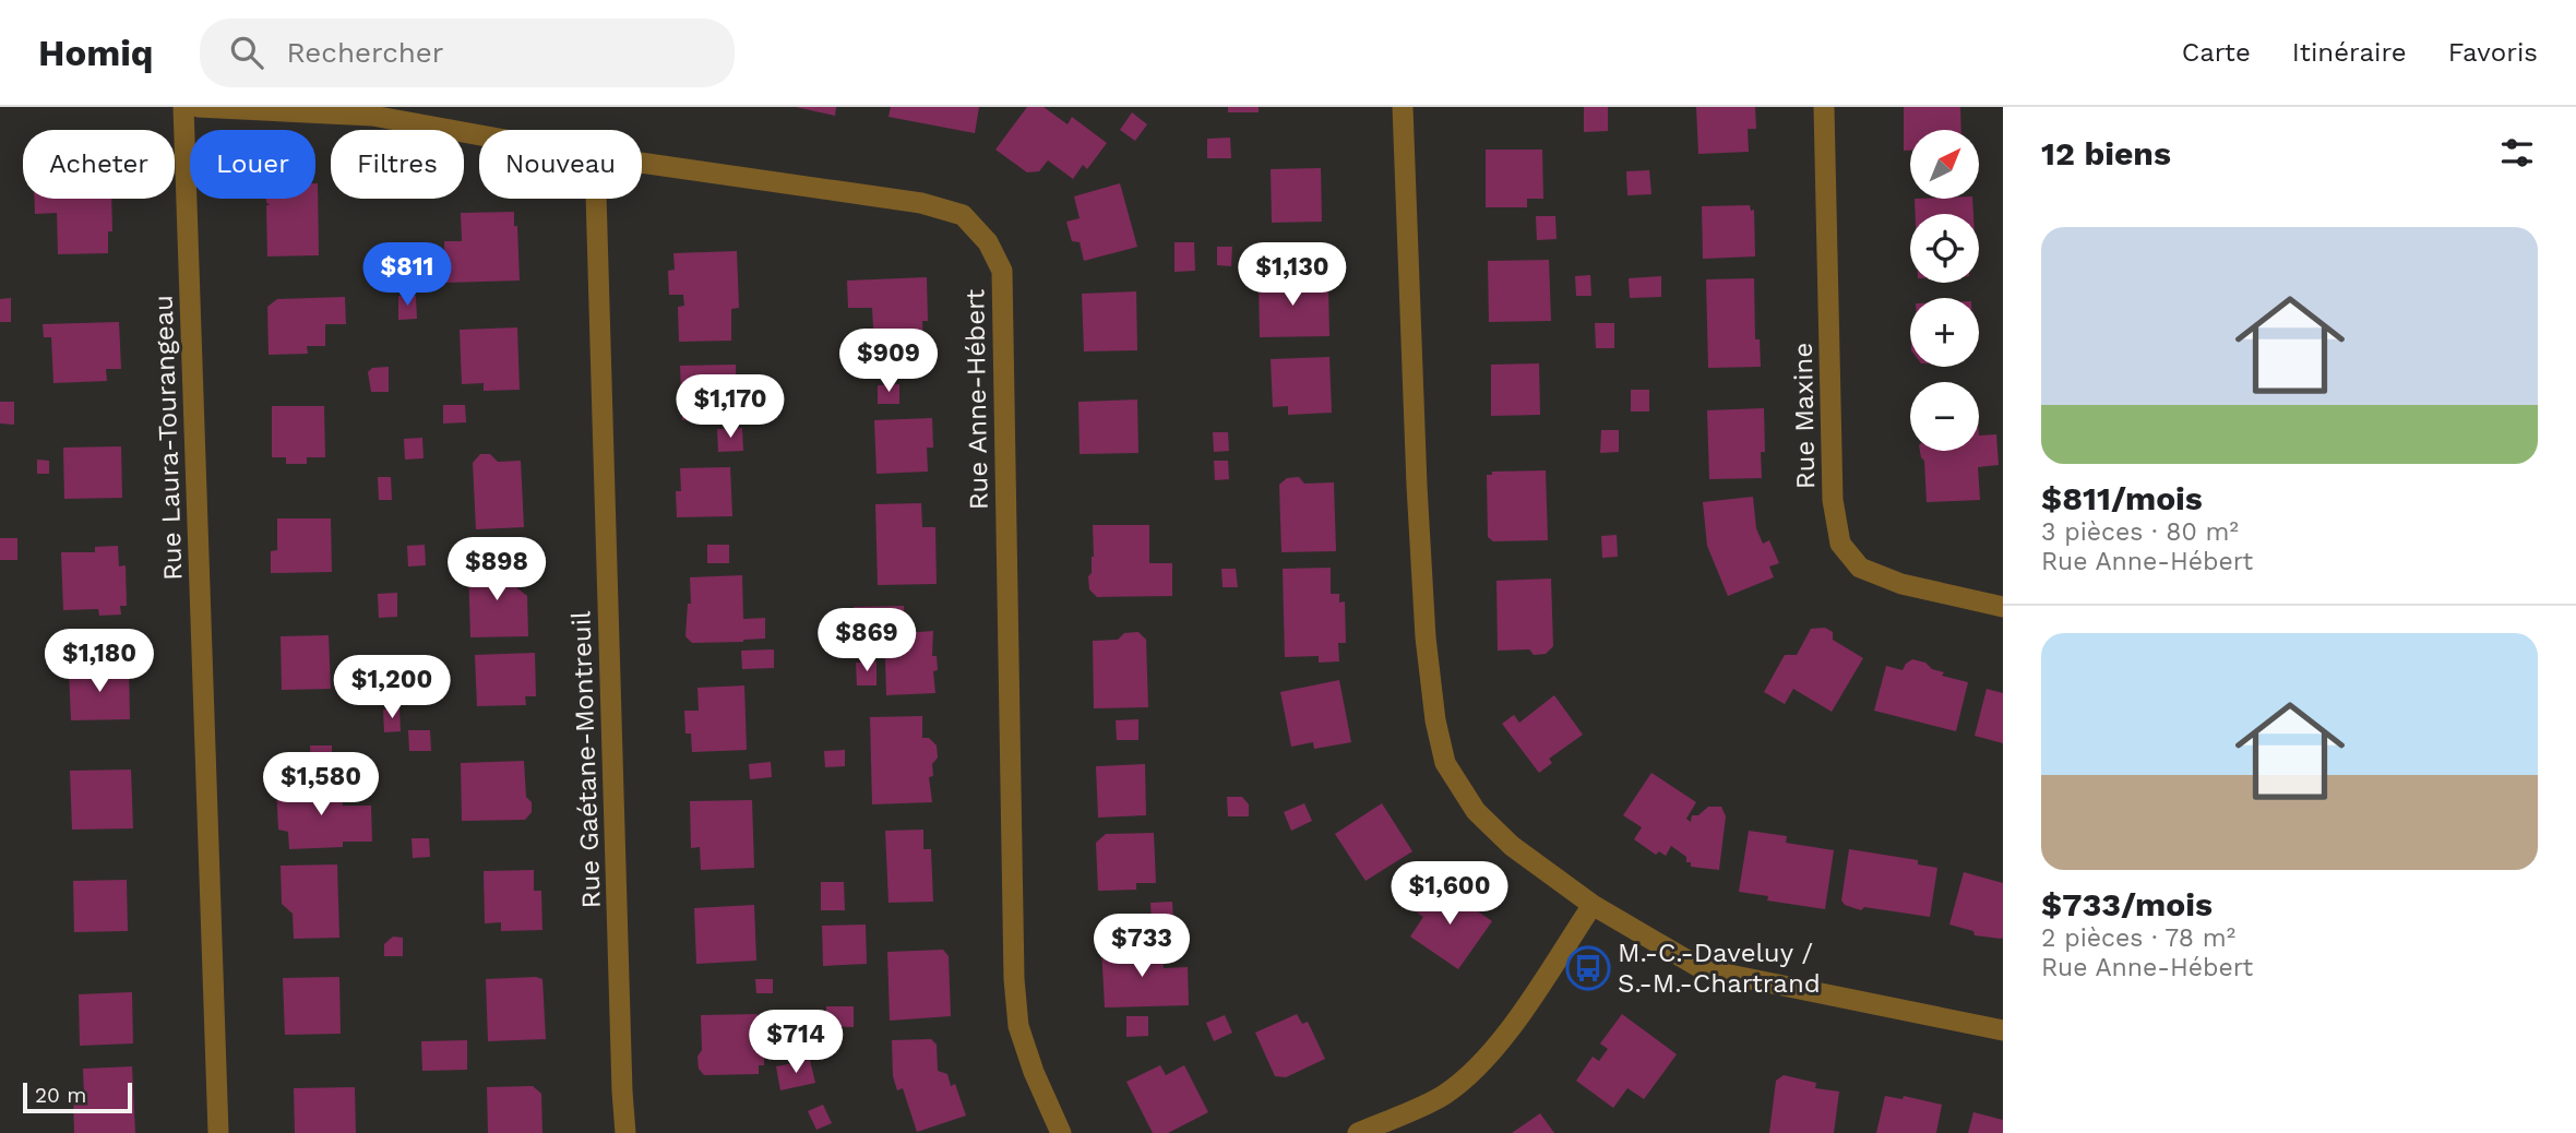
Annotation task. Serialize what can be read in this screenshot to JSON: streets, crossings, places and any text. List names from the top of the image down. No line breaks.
{"streets":{"street":["Rue Anne-Hébert","Rue Maxine","Rue Laura-Tourangeau","Rue Gaétane-Montreuil"]},"places":{"bus stop":["M.-C.-Daveluy / S.-M.-Chartrand"]},"scale_bar":"20 m","north":"top right","page":{"header":"Homiq","search":"Rechercher","nav":["Carte","Itinéraire","Favoris"],"heading":"12 biens","map_buttons":["+","−"],"chip":["Acheter","Louer","Filtres","Nouveau"],"list":[{"name":"$811/mois","note":"3 pièces · 80 m² · Rue Anne-Hébert"},{"name":"$733/mois","note":"2 pièces · 78 m² · Rue Anne-Hébert"}],"price":["$811","$1,130","$909","$1,170","$898","$869","$1,180","$1,200","$1,580","$1,600","$733","$714"],"scale":"20 m"}}
